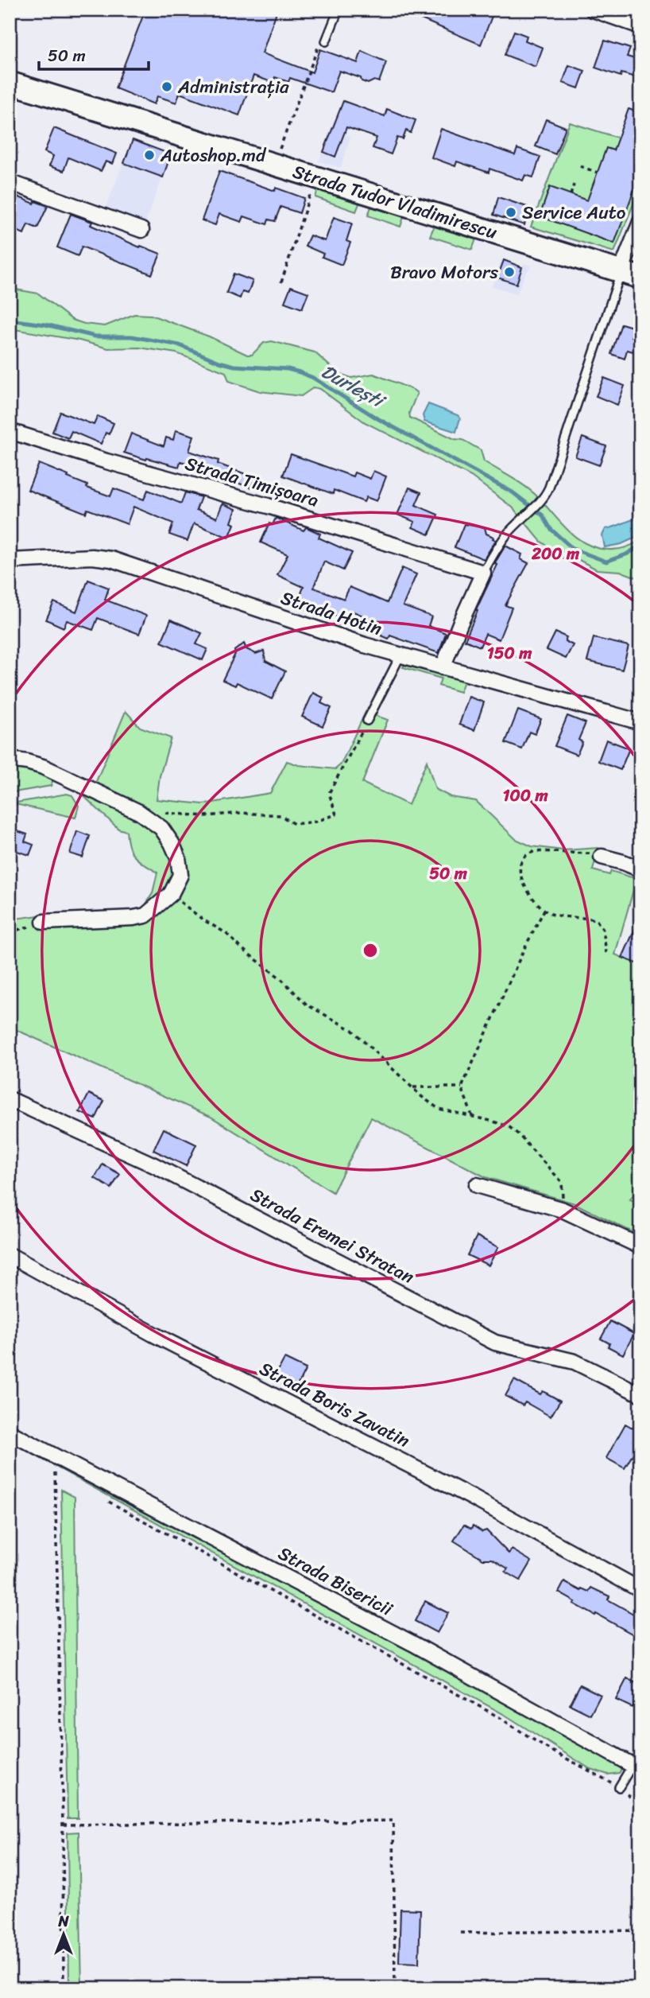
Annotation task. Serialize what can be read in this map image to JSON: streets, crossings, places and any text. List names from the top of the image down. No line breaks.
{"streets":{"main road":["Strada Tudor Vladimirescu"],"street":["Strada Timișoara","Strada Hotin","Strada Eremei Stratan","Strada Boris Zavatin","Strada Bisericii"]},"water":["Durlești"],"places":["Administrația","Autoshop.md","Service Auto","Bravo Motors"],"scale_bar":"50 m","north":"top","rings":["200 m","150 m","100 m","50 m"]}
